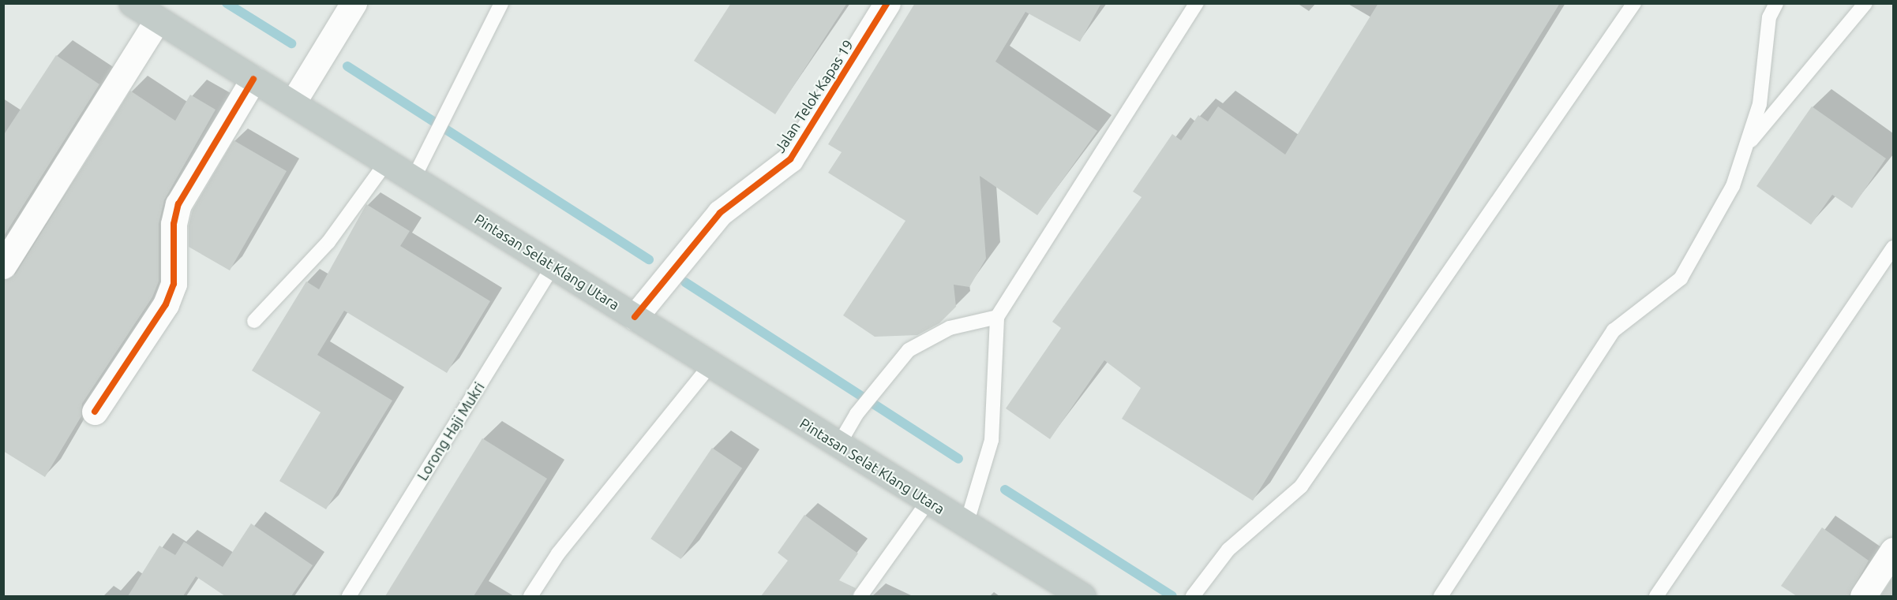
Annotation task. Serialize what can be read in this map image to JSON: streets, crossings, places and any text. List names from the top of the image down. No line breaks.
{"streets":{"highway":["Pintasan Selat Klang Utara"],"street":["Jalan Telok Kapas 19"],"lane":["Lorong Haji Mukri"]},"crossings":[["Jalan Telok Kapas 19","Pintasan Selat Klang Utara"],["Pintasan Selat Klang Utara","Lorong Haji Mukri"]]}
